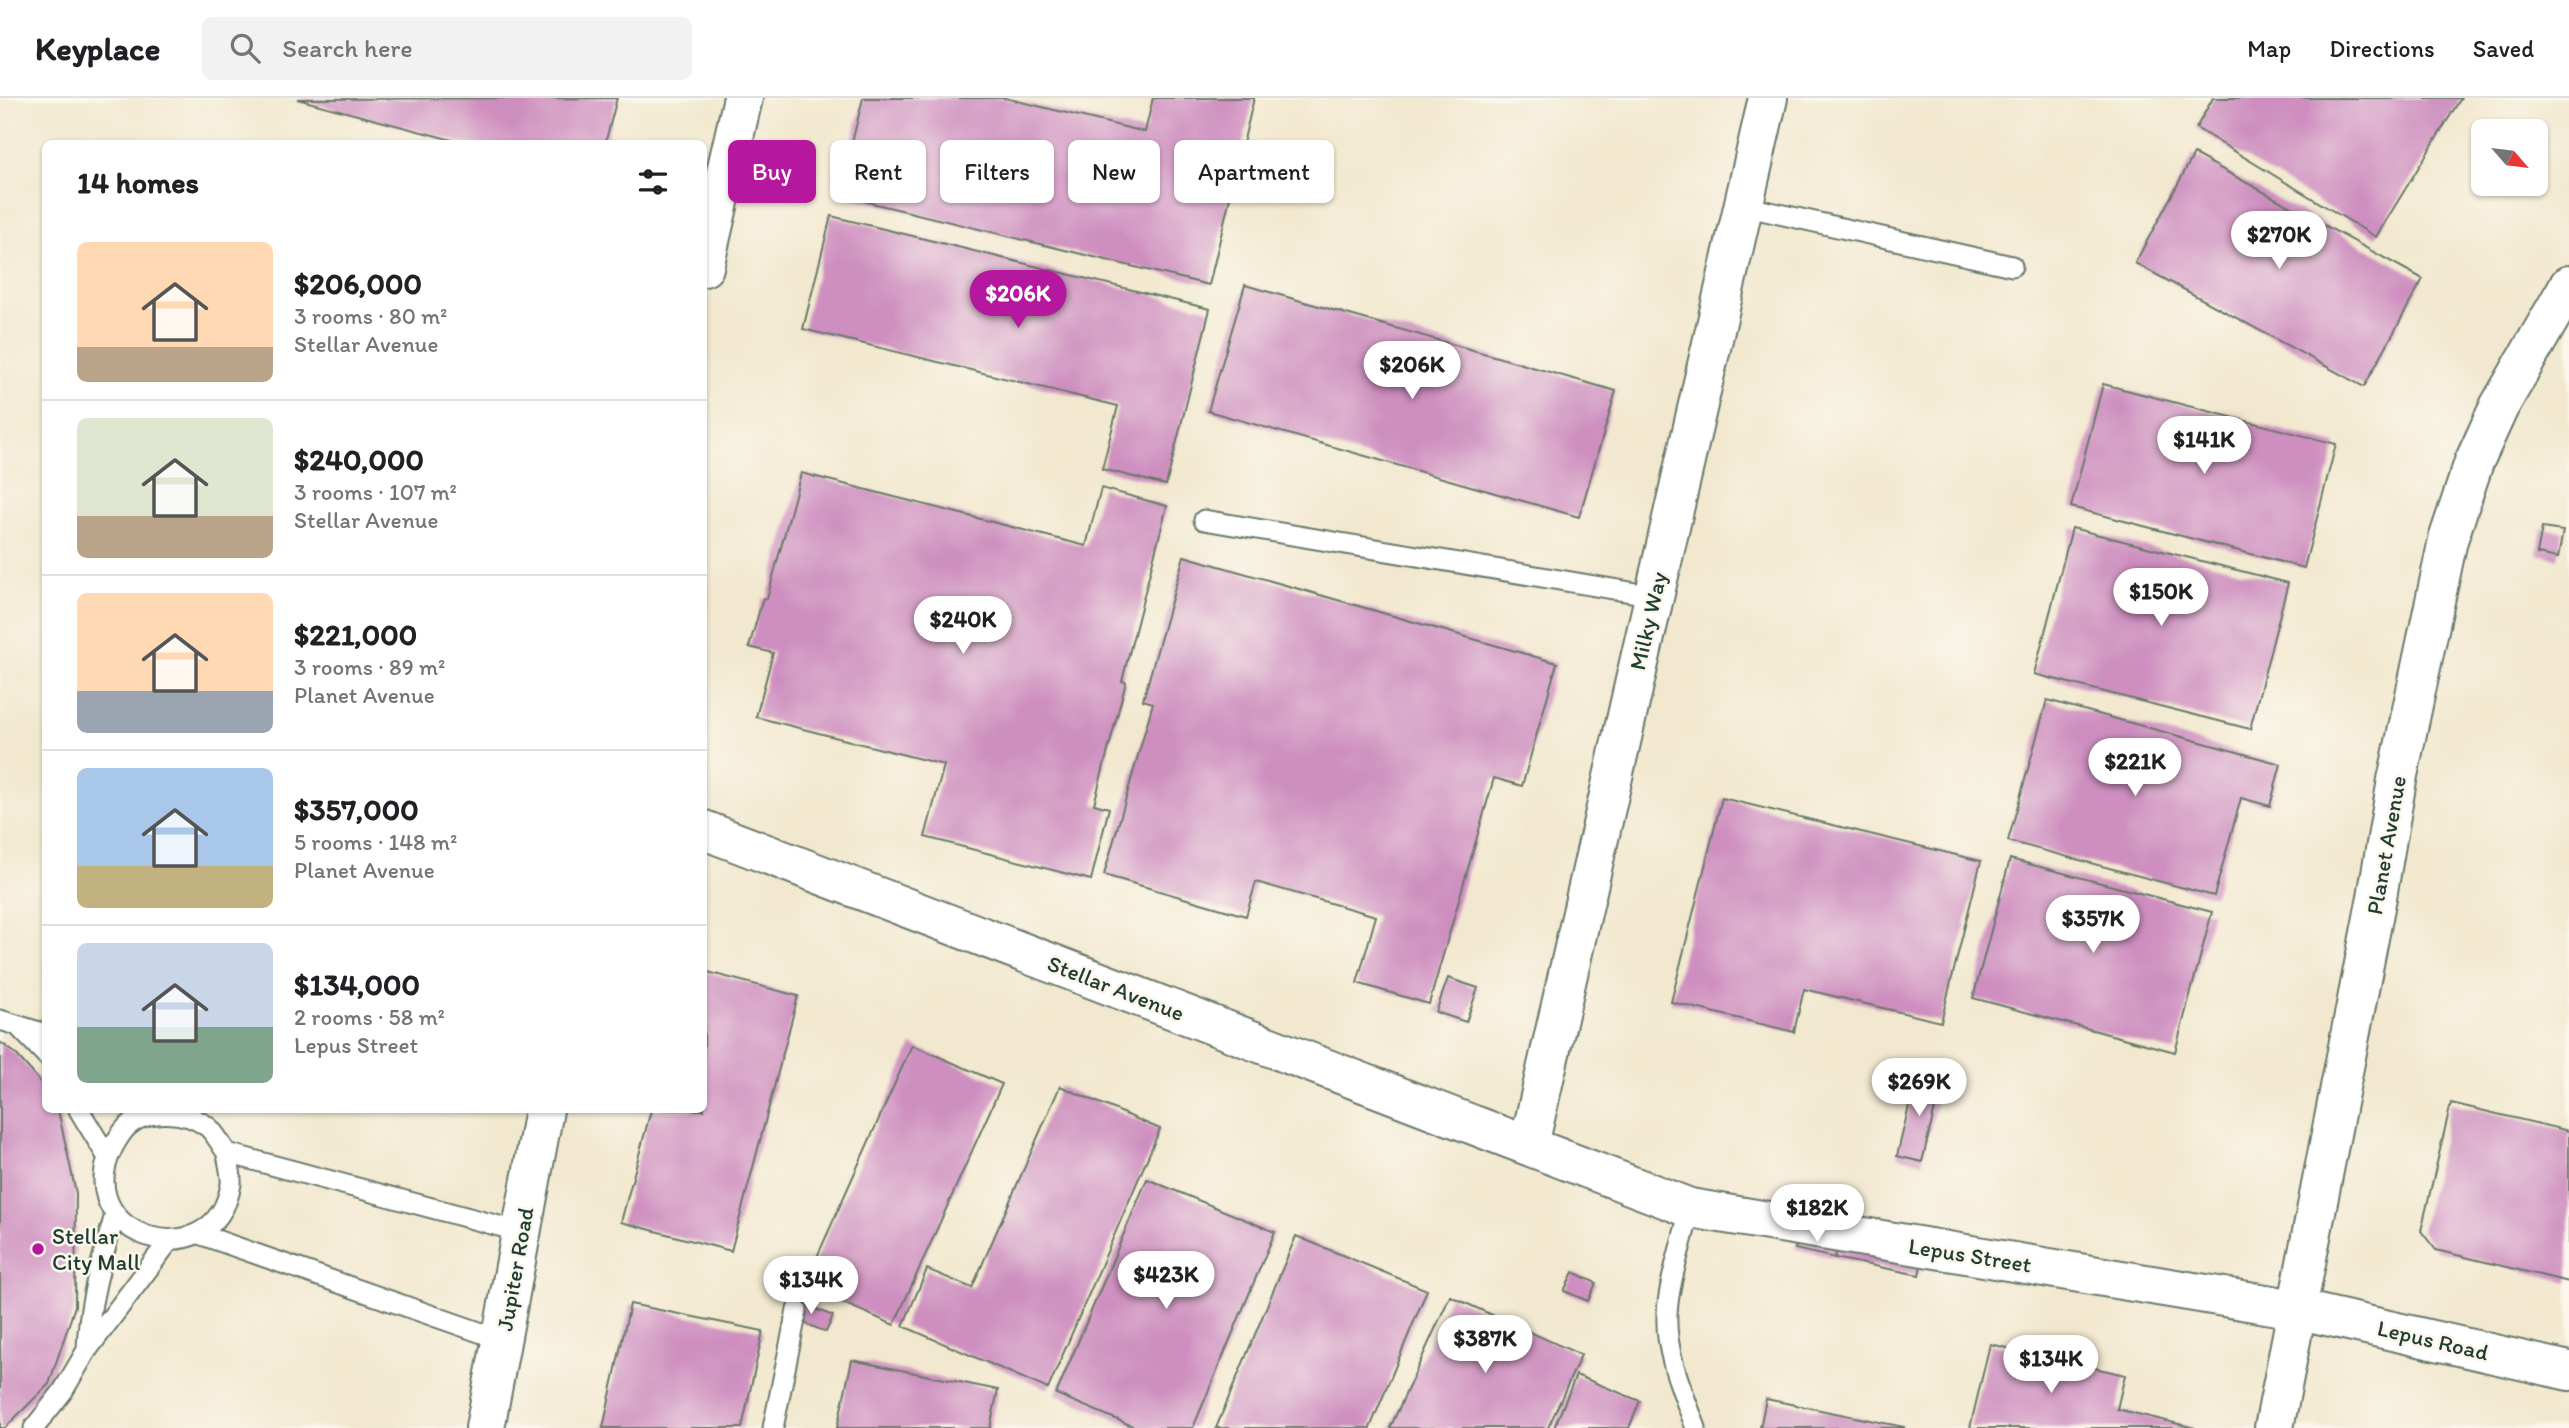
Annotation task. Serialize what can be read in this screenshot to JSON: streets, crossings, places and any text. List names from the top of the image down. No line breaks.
{"streets":{"street":["Milky Way","Planet Avenue","Stellar Avenue","Lepus Street","Jupiter Road","Lepus Road"]},"crossings":[["Milky Way","Stellar Avenue"],["Milky Way","Lepus Street"],["Planet Avenue","Lepus Street"],["Planet Avenue","Lepus Road"],["Stellar Avenue","Lepus Street"],["Lepus Street","Lepus Road"]],"places":["Stellar City Mall"],"north":"bottom right","page":{"header":"Keyplace","search":"Search here","nav":["Map","Directions","Saved"],"chip":["Buy","Rent","Filters","New","Apartment"],"heading":"14 homes","price":["$270K","$206K","$206K","$141K","$150K","$240K","$221K","$357K","$269K","$182K","$423K","$134K","$387K","$134K"],"list":[{"name":"$206,000","note":"3 rooms · 80 m² · Stellar Avenue"},{"name":"$240,000","note":"3 rooms · 107 m² · Stellar Avenue"},{"name":"$221,000","note":"3 rooms · 89 m² · Planet Avenue"},{"name":"$357,000","note":"5 rooms · 148 m² · Planet Avenue"},{"name":"$134,000","note":"2 rooms · 58 m² · Lepus Street"}]}}
